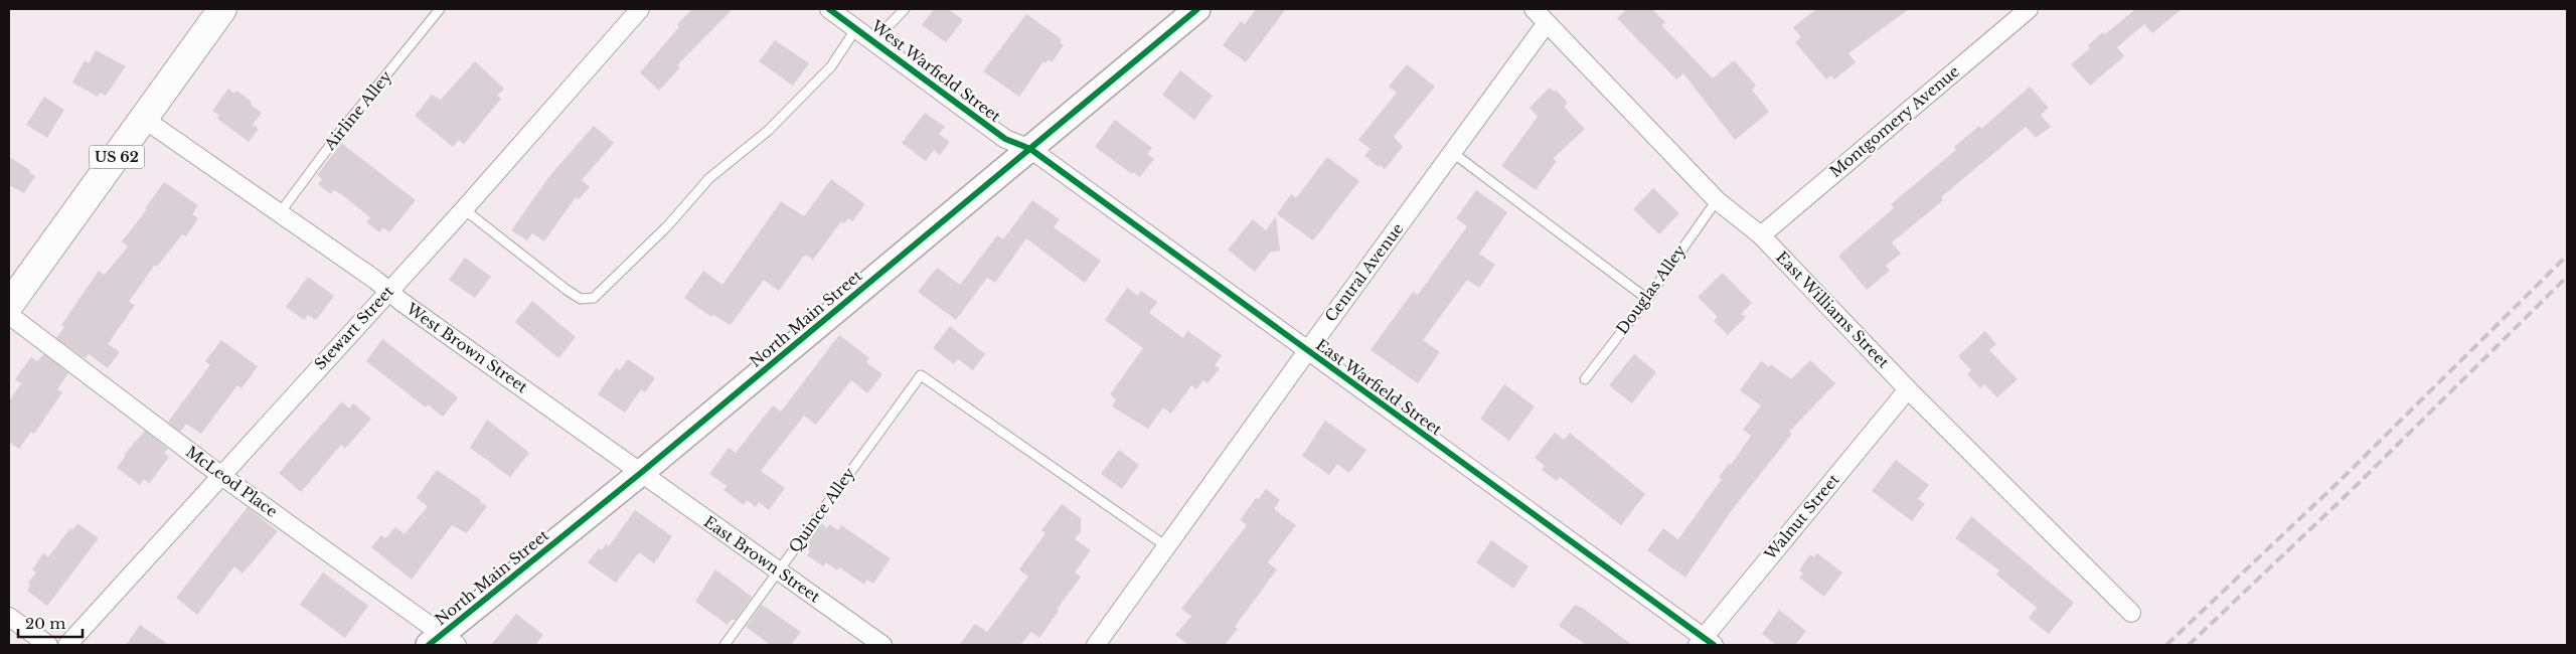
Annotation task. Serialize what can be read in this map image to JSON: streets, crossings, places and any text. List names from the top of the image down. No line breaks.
{"streets":{"main road":["US 62"],"street":["West Warfield Street","Montgomery Avenue","Central Avenue","East Williams Street","North Main Street","Stewart Street","West Brown Street","East Warfield Street","McLeod Place","Walnut Street","East Brown Street"],"lane":["Airline Alley","Douglas Alley","Quince Alley"]},"crossings":[["West Warfield Street","North Main Street"],["West Warfield Street","East Warfield Street"],["Airline Alley","West Brown Street"],["Montgomery Avenue","East Williams Street"],["US 62","West Brown Street"],["Central Avenue","East Williams Street"],["Central Avenue","East Warfield Street"],["Central Avenue","Quince Alley"],["Douglas Alley","East Williams Street"],["East Williams Street","Walnut Street"],["North Main Street","West Brown Street"],["North Main Street","East Warfield Street"],["North Main Street","McLeod Place"],["North Main Street","East Brown Street"],["Stewart Street","West Brown Street"],["Stewart Street","McLeod Place"],["West Brown Street","East Brown Street"],["East Warfield Street","Walnut Street"],["Quince Alley","East Brown Street"]],"scale_bar":"20 m"}
